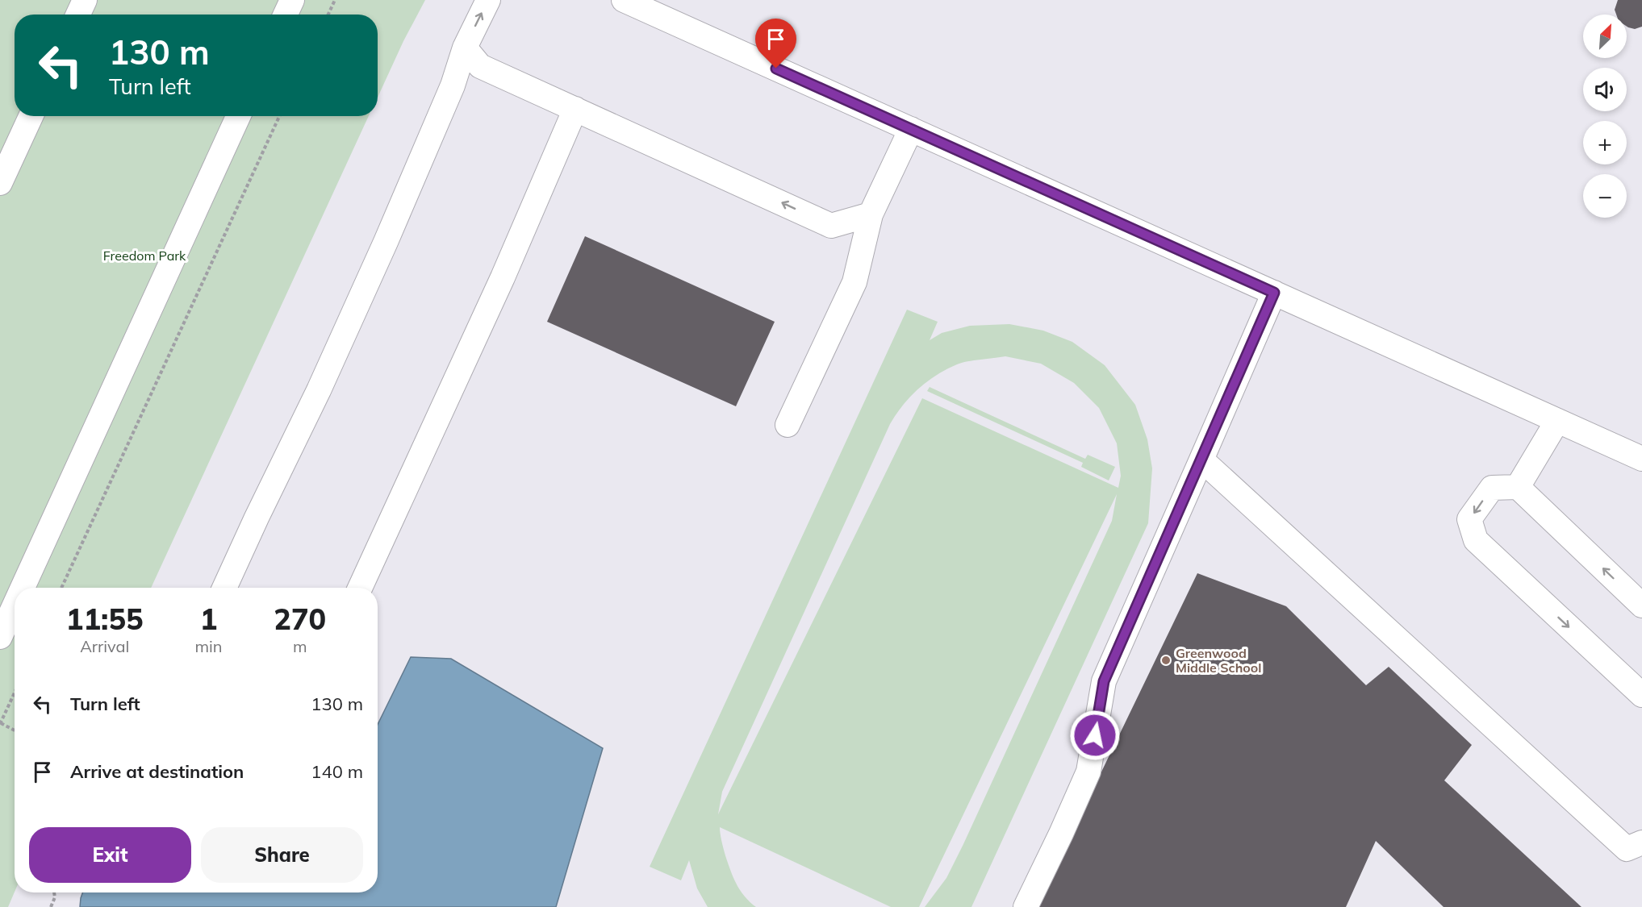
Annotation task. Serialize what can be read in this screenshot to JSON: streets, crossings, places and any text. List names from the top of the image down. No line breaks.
{"parks":["Freedom Park"],"places":["Greenwood Middle School"],"north":"top right","page":{"map_buttons":["+","−"],"turn":["130 m","Turn left"],"eta":["11:55","Arrival","1","min","270","m"],"list":[{"name":"Turn left","value":"130 m"},{"name":"Arrive at destination","value":"140 m"}],"buttons":["Exit","Share"]}}
